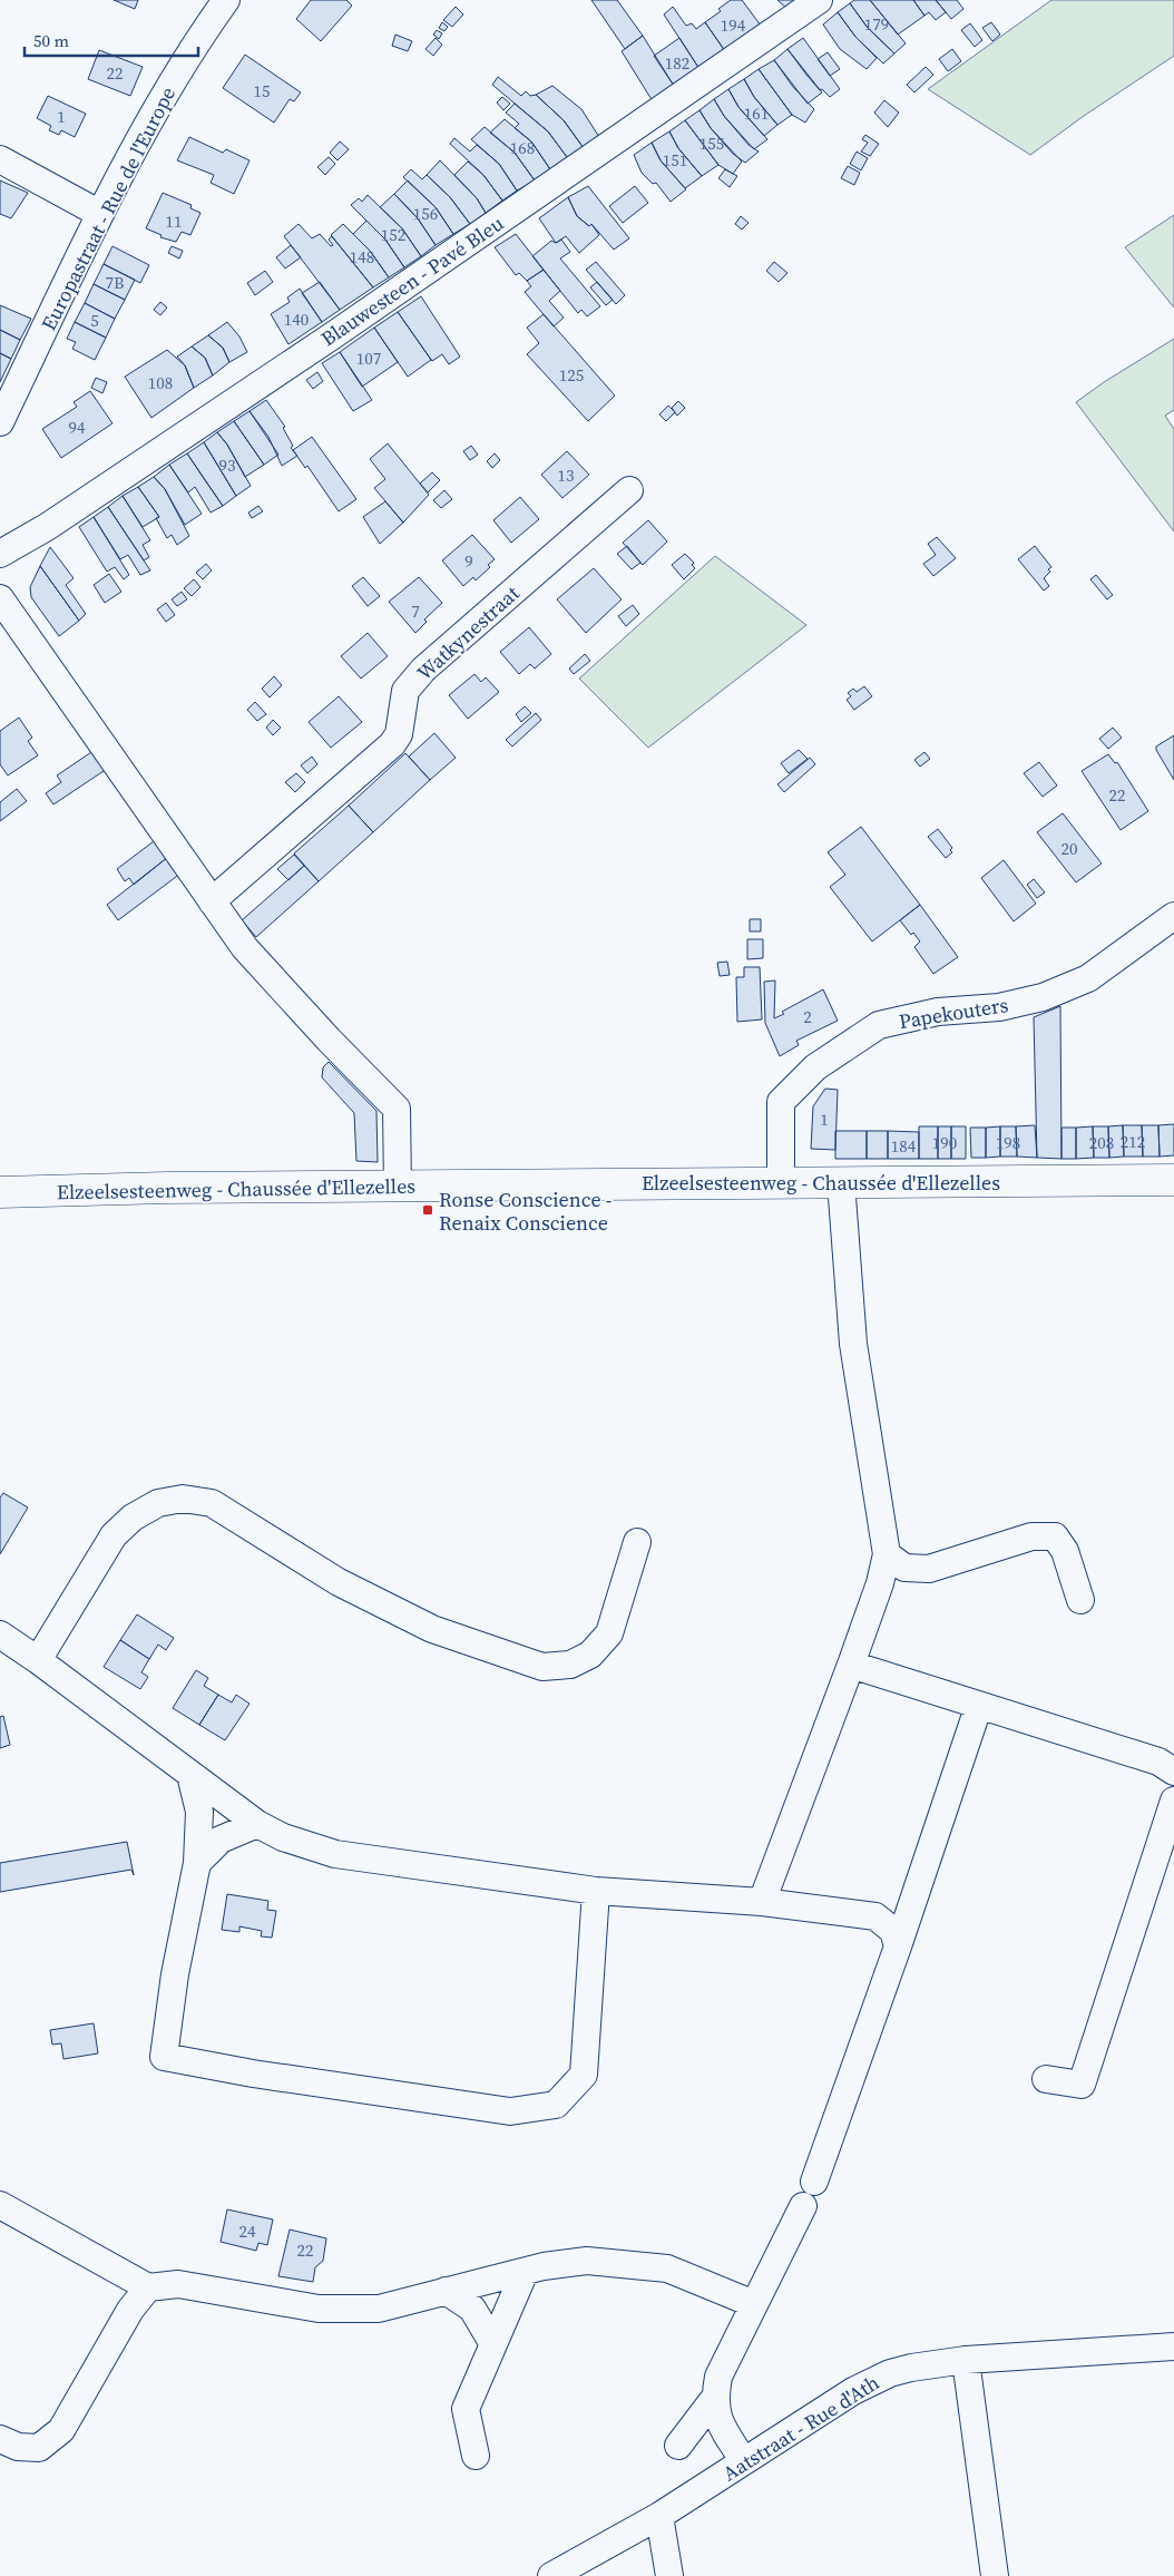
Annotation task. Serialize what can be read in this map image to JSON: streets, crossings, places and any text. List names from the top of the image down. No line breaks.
{"streets":{"main road":["Elzeelsesteenweg - Chaussée d'Ellezelles"],"street":["Europastraat - Rue de l'Europe","Blauwesteen - Pavé Bleu","Watkynestraat","Papekouters","Aatstraat - Rue d'Ath"]},"crossings":[["Papekouters","Elzeelsesteenweg - Chaussée d'Ellezelles"]],"places":{"transit":["Ronse Conscience - Renaix Conscience"]},"house_numbers":["179","194","182","22","15","161","1","155","168","151","156","11","152","148","7B","140","5","107","125","108","94","93","13","9","7","22","20","2","1","212","190","198","208","184","24","22"],"scale_bar":"50 m"}
